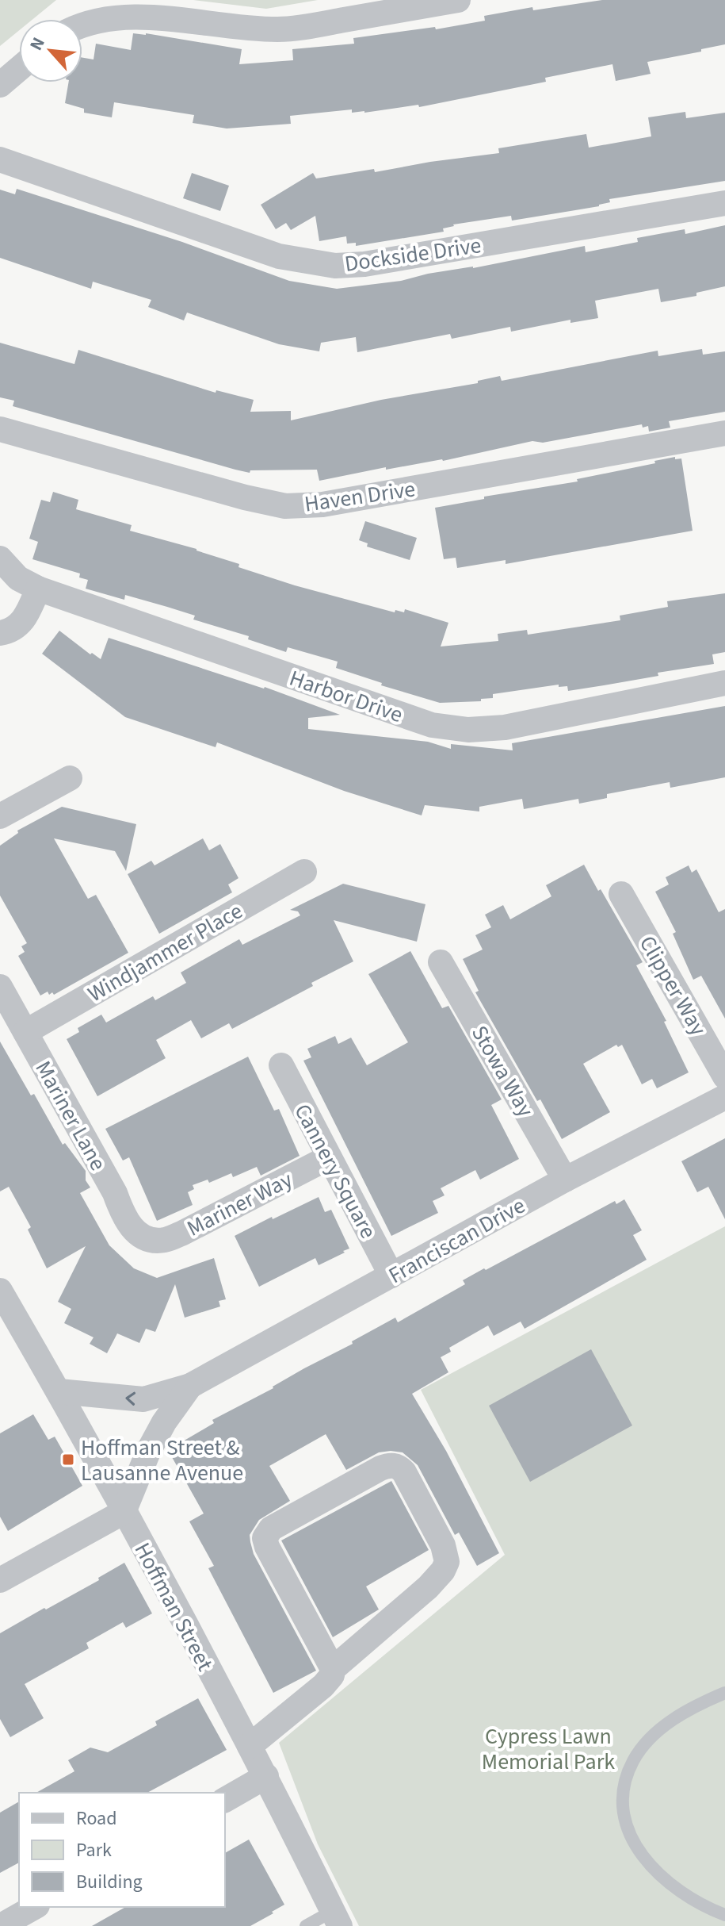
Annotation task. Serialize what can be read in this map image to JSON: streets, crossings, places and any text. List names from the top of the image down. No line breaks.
{"streets":{"street":["Dockside Drive","Haven Drive","Harbor Drive","Windjammer Place","Clipper Way","Stowa Way","Mariner Lane","Cannery Square","Mariner Way","Franciscan Drive","Hoffman Street"]},"crossings":[["Windjammer Place","Mariner Lane"],["Stowa Way","Franciscan Drive"],["Mariner Lane","Mariner Way"],["Cannery Square","Mariner Way"],["Cannery Square","Franciscan Drive"],["Franciscan Drive","Hoffman Street"]],"parks":["Cypress Lawn Memorial Park"],"places":{"transit":["Hoffman Street & Lausanne Avenue"]},"legend":["Road","Park","Building"],"north":"top left"}
